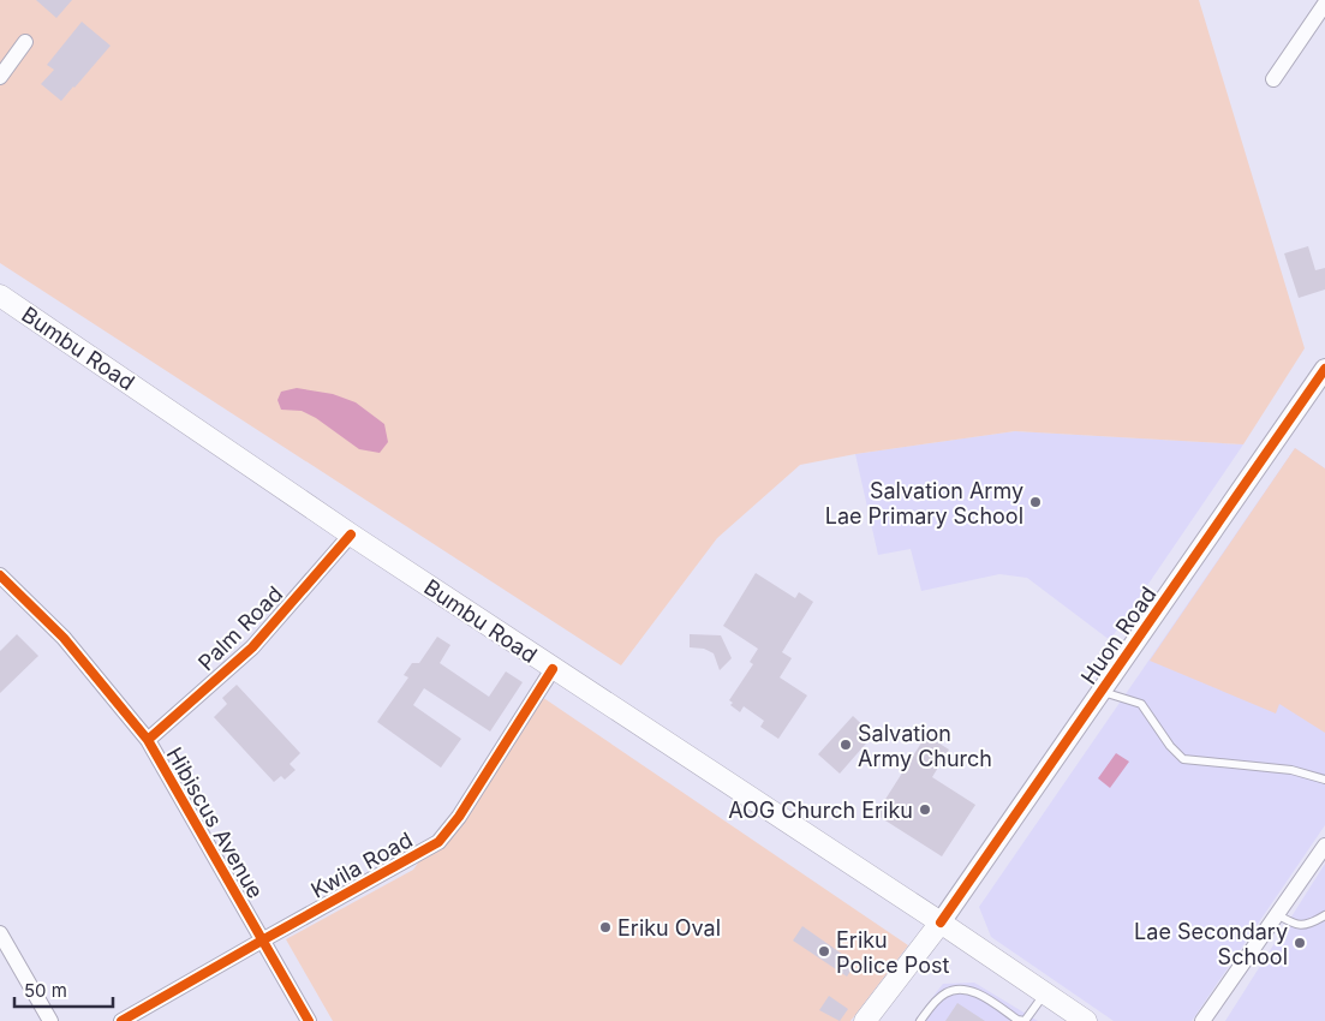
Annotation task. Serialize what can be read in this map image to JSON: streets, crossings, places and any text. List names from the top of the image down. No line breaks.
{"streets":{"main road":["Bumbu Road","Huon Road"],"street":["Palm Road","Hibiscus Avenue","Kwila Road"]},"crossings":[["Bumbu Road","Palm Road"],["Bumbu Road","Huon Road"],["Bumbu Road","Kwila Road"],["Palm Road","Hibiscus Avenue"],["Hibiscus Avenue","Kwila Road"]],"places":["Salvation Army Lae Primary School","Salvation Army Church","AOG Church Eriku","Eriku Oval","Lae Secondary School","Eriku Police Post"],"scale_bar":"50 m"}
